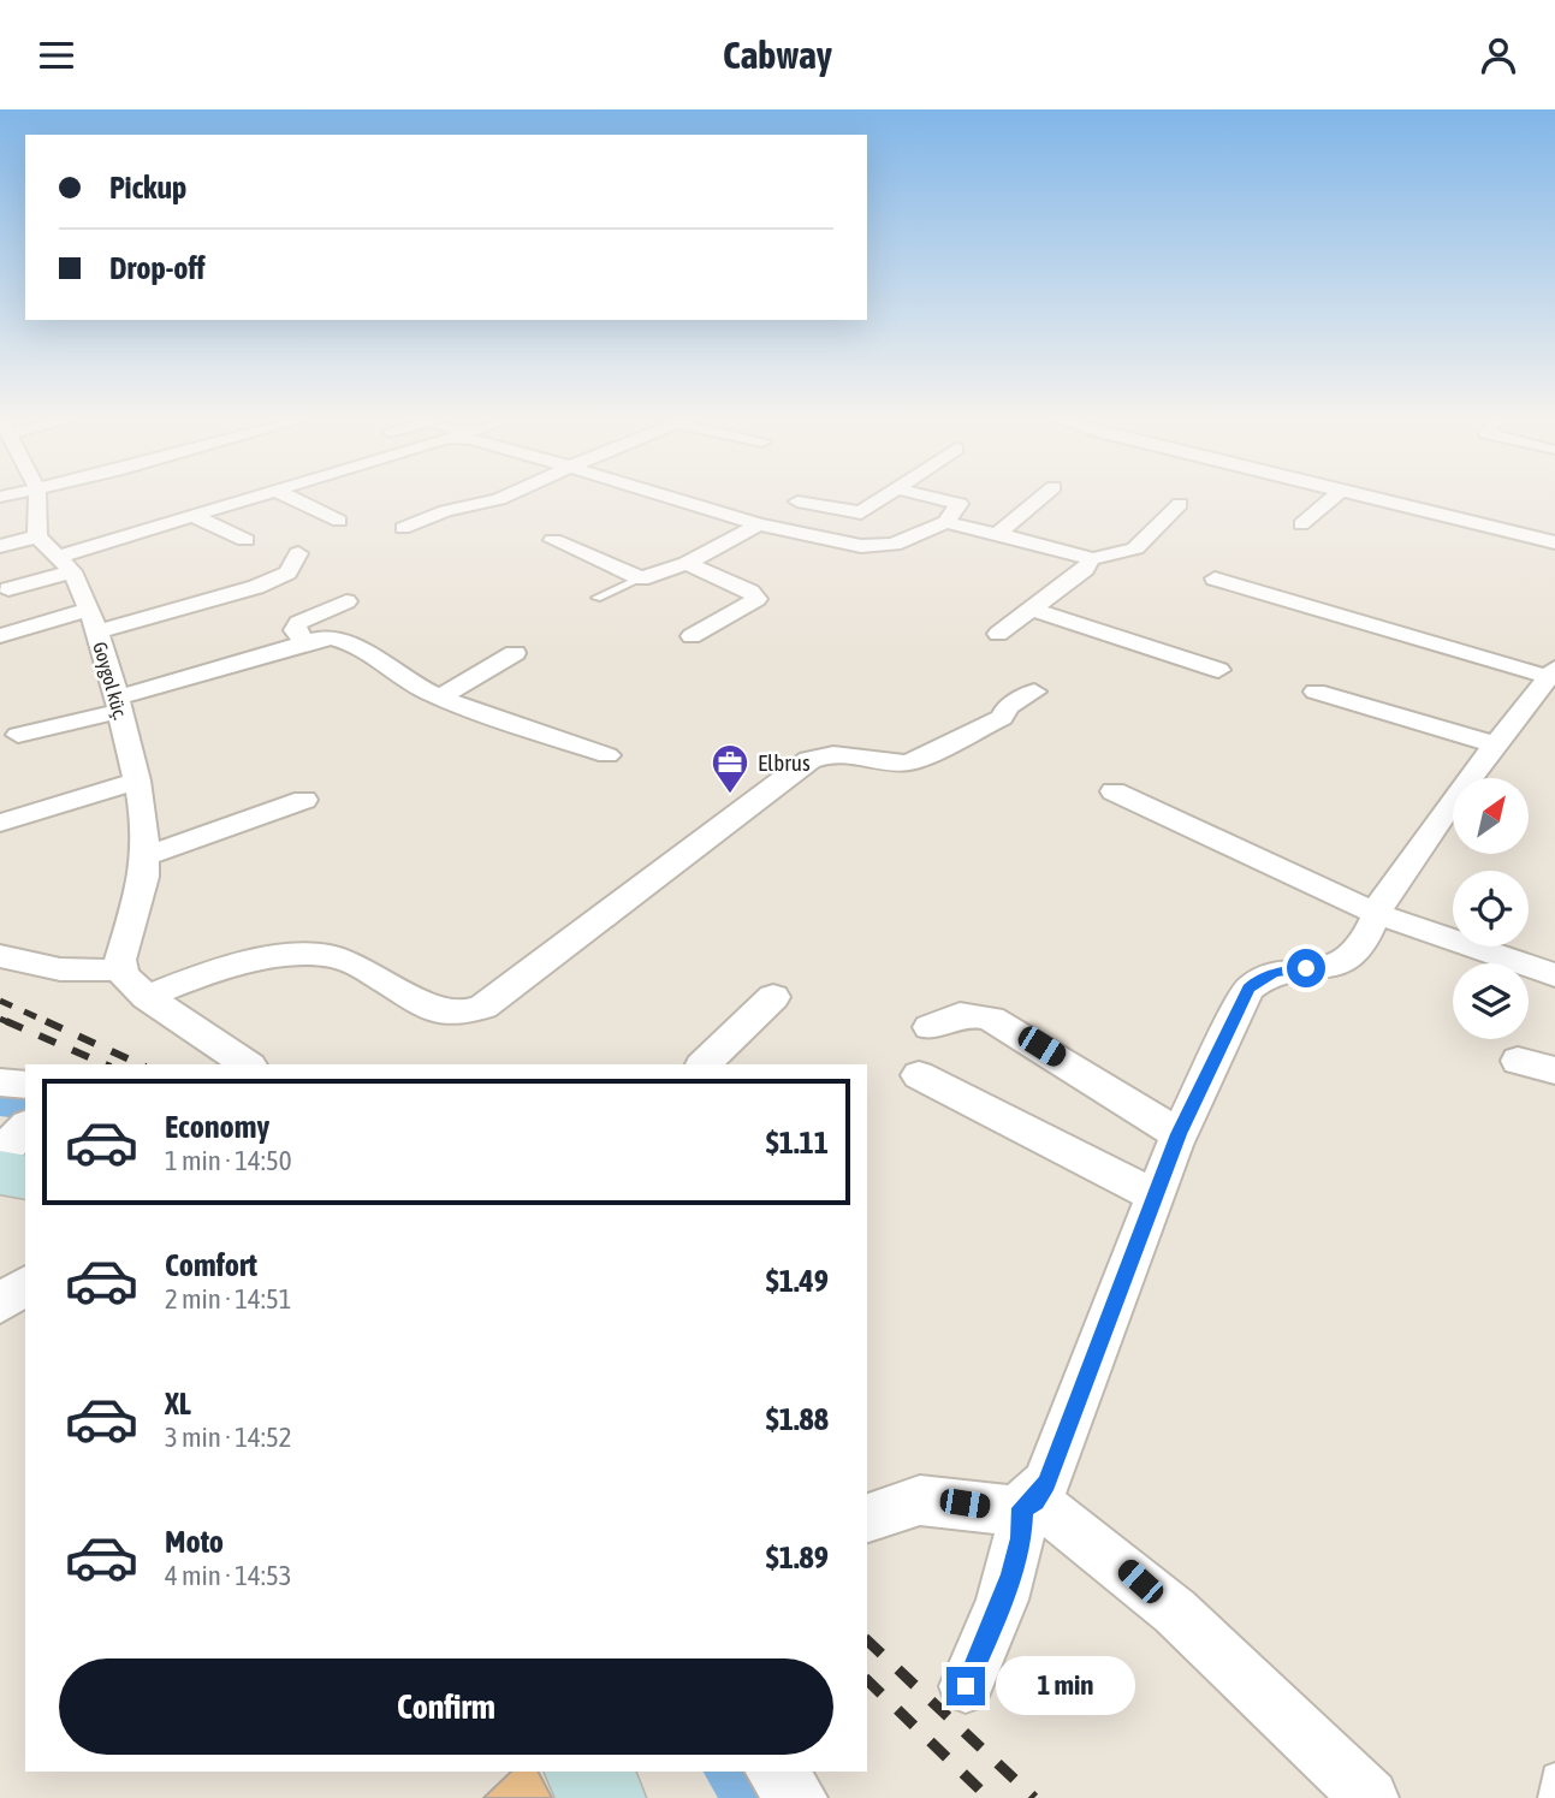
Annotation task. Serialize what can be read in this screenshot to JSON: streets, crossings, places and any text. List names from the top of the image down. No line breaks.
{"streets":{"street":["Goygol küç."]},"places":{"office":["Elbrus"]},"north":"top right","page":{"header":"Cabway","banner":["Pickup","Drop-off"],"list":[{"name":"Economy","note":"1 min · 14:50","value":"$1.11"},{"name":"Comfort","note":"2 min · 14:51","value":"$1.49"},{"name":"XL","note":"3 min · 14:52","value":"$1.88"},{"name":"Moto","note":"4 min · 14:53","value":"$1.89"}],"buttons":"Confirm","bubble":"1 min"}}
